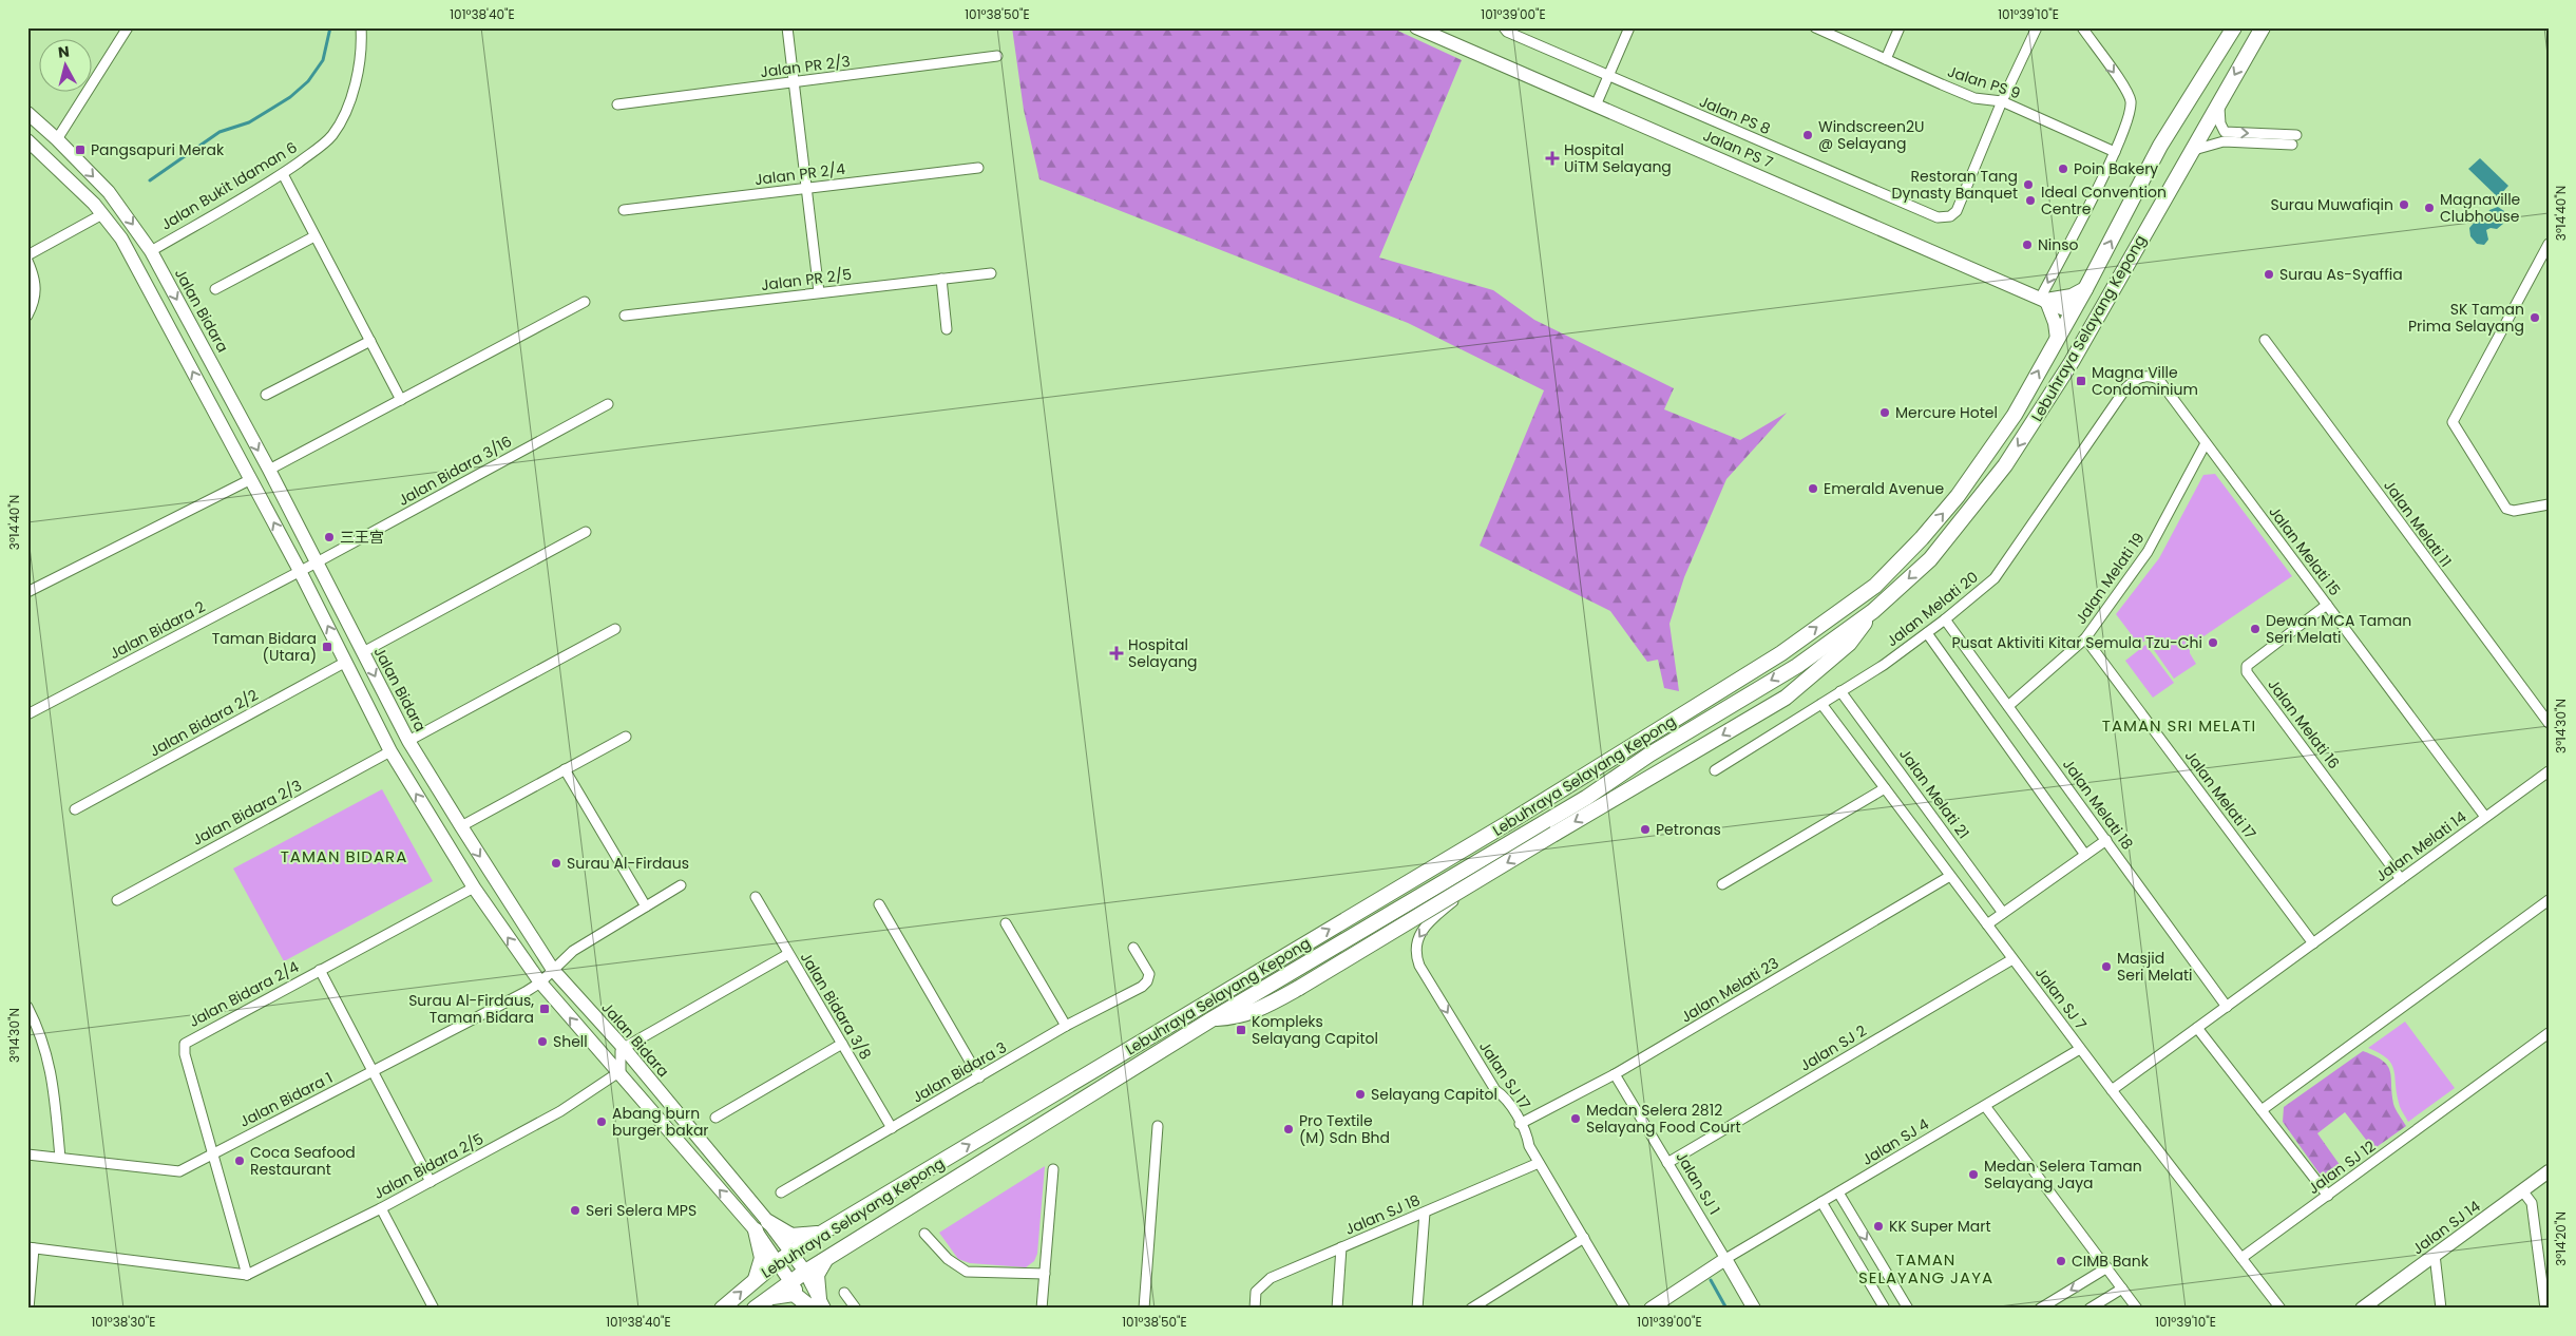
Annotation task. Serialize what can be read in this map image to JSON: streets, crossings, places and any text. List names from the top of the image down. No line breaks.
{"streets":{"main road":["Jalan PS 7","Jalan Bidara","Lebuhraya Selayang Kepong","Jalan SJ 1","Jalan SJ 14"],"street":["Jalan PR 2/3","Jalan PS 9","Jalan PS 8","Jalan PR 2/4","Jalan Bukit Idaman 6","Jalan PR 2/5","Jalan Bidara 3/16","Jalan Melati 11","Jalan Melati 15","Jalan Melati 19","Jalan Melati 20","Jalan Bidara 2","Jalan Bidara 2/2","Jalan Melati 16","Jalan Melati 21","Jalan Melati 17","Jalan Melati 18","Jalan Bidara 2/3","Jalan Melati 14","Jalan Melati 23","Jalan Bidara 2/4","Jalan SJ 7","Jalan Bidara 3/8","Jalan SJ 2","Jalan Bidara 3","Jalan SJ 17","Jalan Bidara 1","Jalan SJ 4","Jalan Bidara 2/5","Jalan SJ 12","Jalan SJ 18"]},"crossings":[["Jalan PS 9","Jalan PS 8"],["Jalan PS 7","Lebuhraya Selayang Kepong"],["Jalan Bukit Idaman 6","Jalan Bidara"],["Jalan Bidara","Lebuhraya Selayang Kepong"],["Jalan Bidara","Jalan Bidara 3/16"],["Jalan Bidara","Jalan Bidara 1"],["Lebuhraya Selayang Kepong","Jalan SJ 17"],["Jalan Bidara 3/16","Jalan Bidara 2"],["Jalan Melati 15","Jalan Melati 19"],["Jalan Melati 15","Jalan Melati 20"],["Jalan Melati 15","Jalan Melati 16"],["Jalan Melati 15","Jalan Melati 14"],["Jalan Melati 19","Jalan Melati 17"],["Jalan Melati 19","Jalan Melati 18"],["Jalan Melati 20","Jalan Melati 21"],["Jalan Melati 20","Jalan Melati 18"],["Jalan Melati 20","Jalan SJ 7"],["Jalan Melati 16","Jalan Melati 14"],["Jalan Melati 17","Jalan Melati 14"],["Jalan Melati 18","Jalan Melati 14"],["Jalan Melati 14","Jalan SJ 7"],["Jalan Melati 23","Jalan SJ 7"],["Jalan Melati 23","Jalan SJ 17"],["Jalan Melati 23","Jalan SJ 1"],["Jalan Bidara 2/4","Jalan Bidara 1"],["Jalan Bidara 2/4","Jalan Bidara 2/5"],["Jalan SJ 7","Jalan SJ 2"],["Jalan SJ 7","Jalan SJ 4"],["Jalan SJ 7","Jalan SJ 12"],["Jalan Bidara 3/8","Jalan Bidara 3"],["Jalan SJ 2","Jalan SJ 1"],["Jalan SJ 17","Jalan SJ 18"],["Jalan SJ 4","Jalan SJ 1"]],"one_way":["Jalan SJ 17"],"districts":["TAMAN SRI MELATI","TAMAN BIDARA","TAMAN SELAYANG JAYA"],"places":{"other":["Windscreen2U @ Selayang","Poin Bakery","Restoran Tang Dynasty Banquet","Ideal Convention Centre","Surau Muwafiqin","Magnaville Clubhouse","Ninso","Surau As-Syaffia","SK Taman Prima Selayang","Mercure Hotel","Emerald Avenue","三王宫","Dewan MCA Taman Seri Melati","Pusat Aktiviti Kitar Semula Tzu-Chi","Petronas","Surau Al-Firdaus","Masjid Seri Melati","Shell","Selayang Capitol","Medan Selera 2812 Selayang Food Court","Abang burn burger bakar","Pro Textile (M) Sdn Bhd","Coca Seafood Restaurant","Medan Selera Taman Selayang Jaya","Seri Selera MPS","KK Super Mart","CIMB Bank"],"transit":["Pangsapuri Merak","Magna Ville Condominium","Taman Bidara (Utara)","Surau Al-Firdaus, Taman Bidara","Kompleks Selayang Capitol"],"health":["Hospital UiTM Selayang","Hospital Selayang"]},"north":"top","coordinates":["101°38'40\"E","101°38'50\"E","101°39'00\"E","101°39'10\"E","3°14'40\"N","3°14'30\"N","3°14'20\"N","101°38'30\"E"]}
